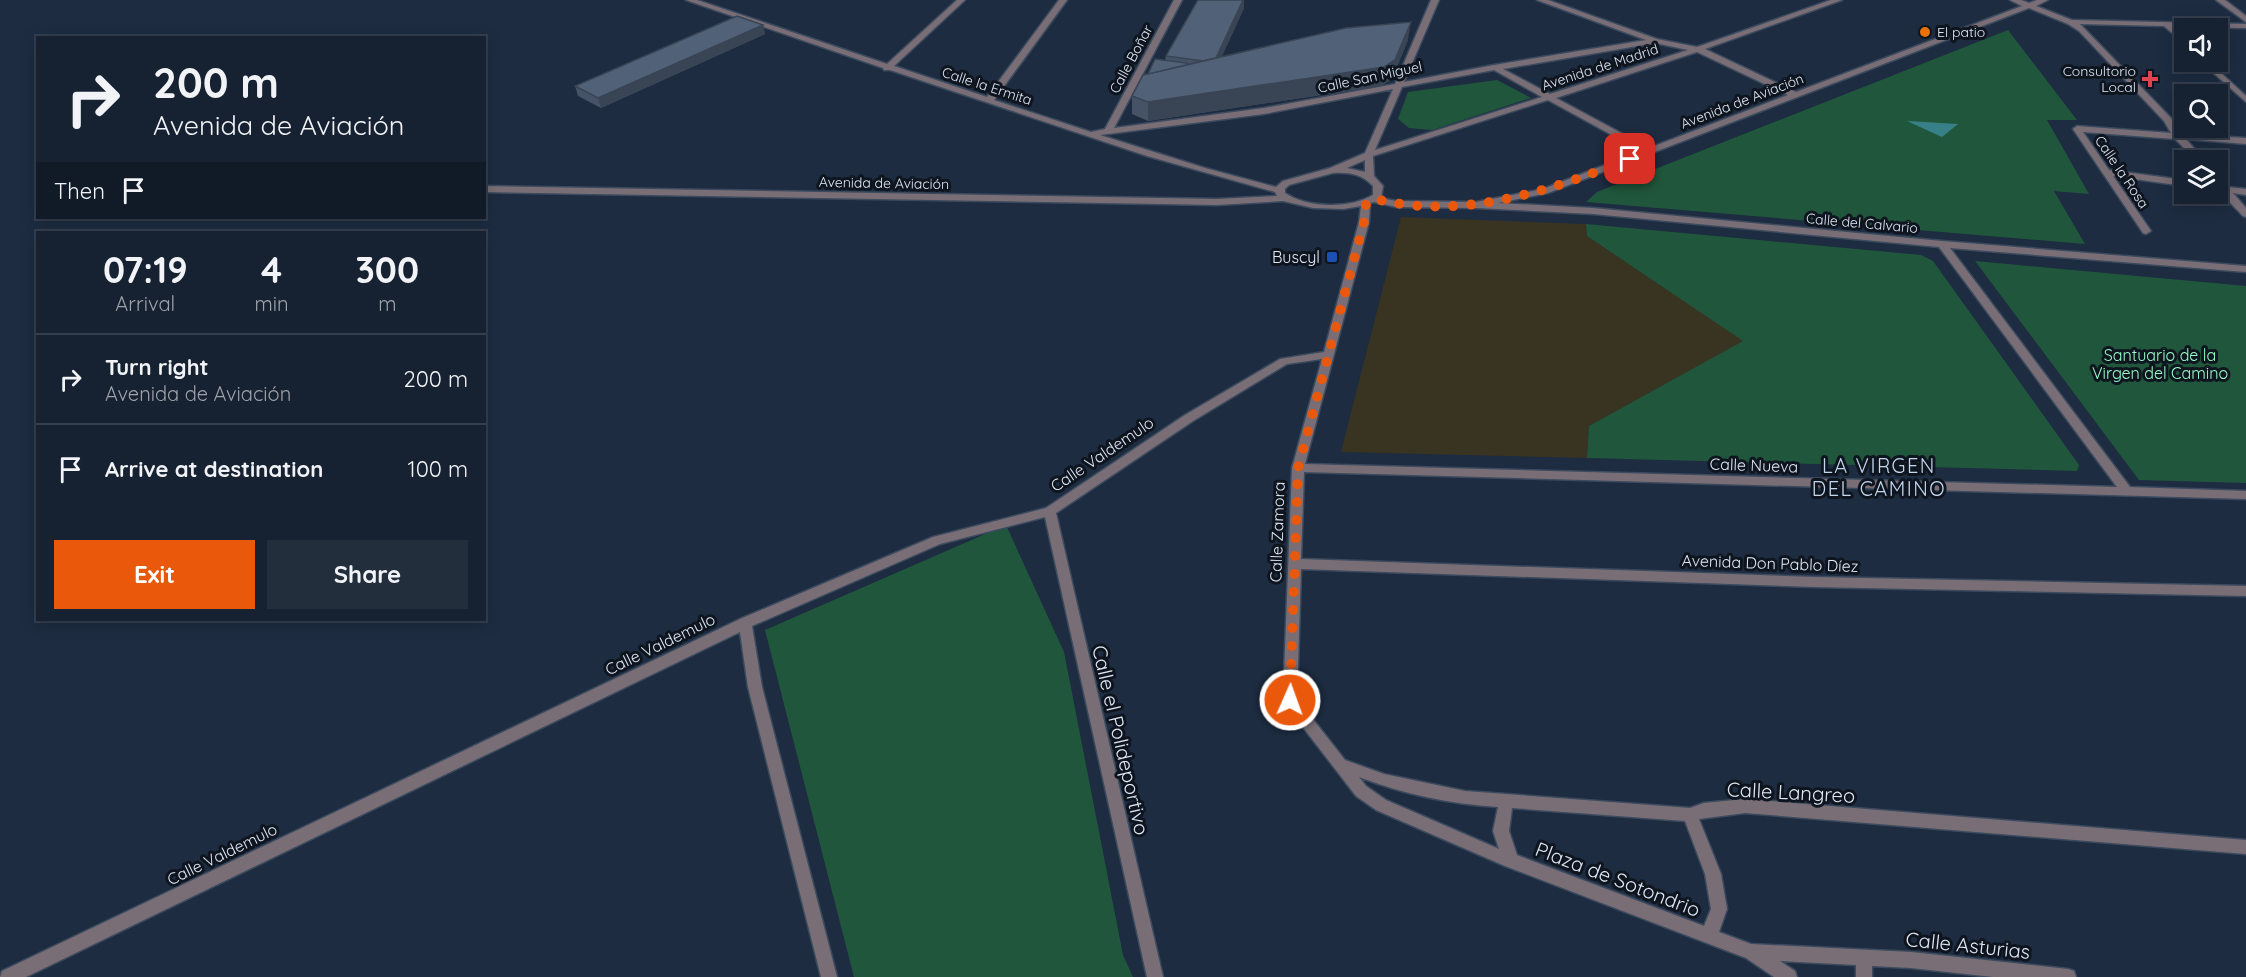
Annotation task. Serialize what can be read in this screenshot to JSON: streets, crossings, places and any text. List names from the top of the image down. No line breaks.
{"streets":{"street":["Calle Boñar","Avenida de Madrid","Calle San Miguel","Calle la Ermita","Avenida de Aviación","Calle la Rosa","Calle del Calvario","Calle Valdemulo","Calle Nueva","Calle Zamora","Avenida Don Pablo Díez","Calle el Polideportivo","Calle Langreo","Plaza de Sotondrio","Calle Asturias"]},"crossings":[["Calle Boñar","Calle San Miguel"],["Avenida de Madrid","Calle la Ermita"],["Avenida de Madrid","Avenida de Aviación"],["Calle San Miguel","Calle la Ermita"],["Calle la Ermita","Avenida de Aviación"],["Avenida de Aviación","Calle del Calvario"],["Avenida de Aviación","Calle Zamora"],["Calle Valdemulo","Calle Zamora"],["Calle Valdemulo","Calle el Polideportivo"],["Calle Nueva","Calle Zamora"],["Calle Zamora","Avenida Don Pablo Díez"],["Calle Zamora","Calle Langreo"],["Calle Zamora","Plaza de Sotondrio"],["Calle Langreo","Plaza de Sotondrio"],["Plaza de Sotondrio","Calle Asturias"]],"districts":["LA VIRGEN DEL CAMINO"],"parks":["Santuario de la Virgen del Camino"],"places":{"other":["El patio"],"health":["Consultorio Local"],"transit":["Buscyl"]},"page":{"turn":["200 m","Avenida de Aviación"],"then":"Then","eta":["07:19","Arrival","4","min","300","m"],"list":[{"name":"Turn right","note":"Avenida de Aviación","value":"200 m"},{"name":"Arrive at destination","value":"100 m"}],"buttons":["Exit","Share"]}}
